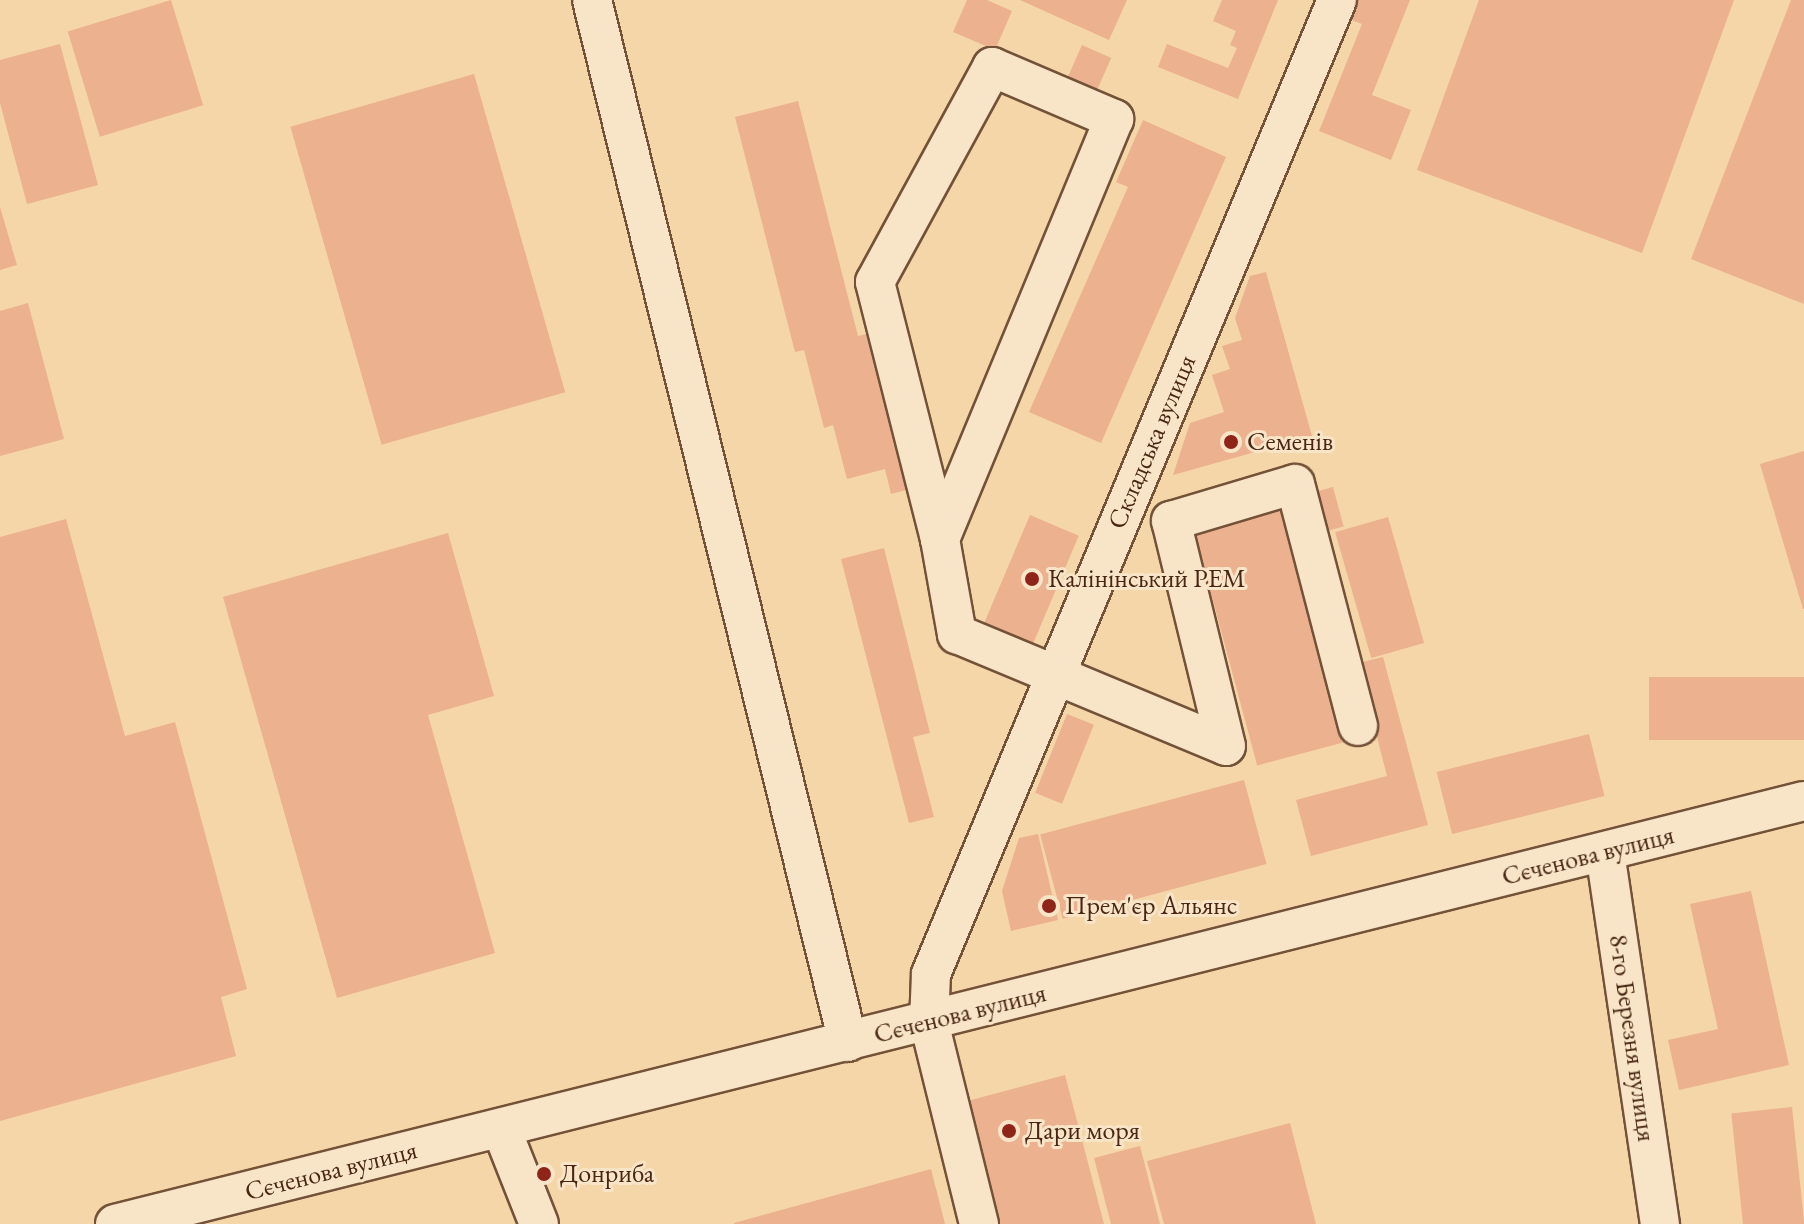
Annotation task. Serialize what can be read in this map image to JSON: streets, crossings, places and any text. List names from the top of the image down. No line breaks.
{"streets":{"street":["Складська вулиця","Сєченова вулиця","8-го Березня вулиця"]},"crossings":[["Складська вулиця","Сєченова вулиця"],["Сєченова вулиця","8-го Березня вулиця"]],"places":["Семенів","Калінінський РЕМ","Прем'єр Альянс","Дари моря","Донриба"]}
